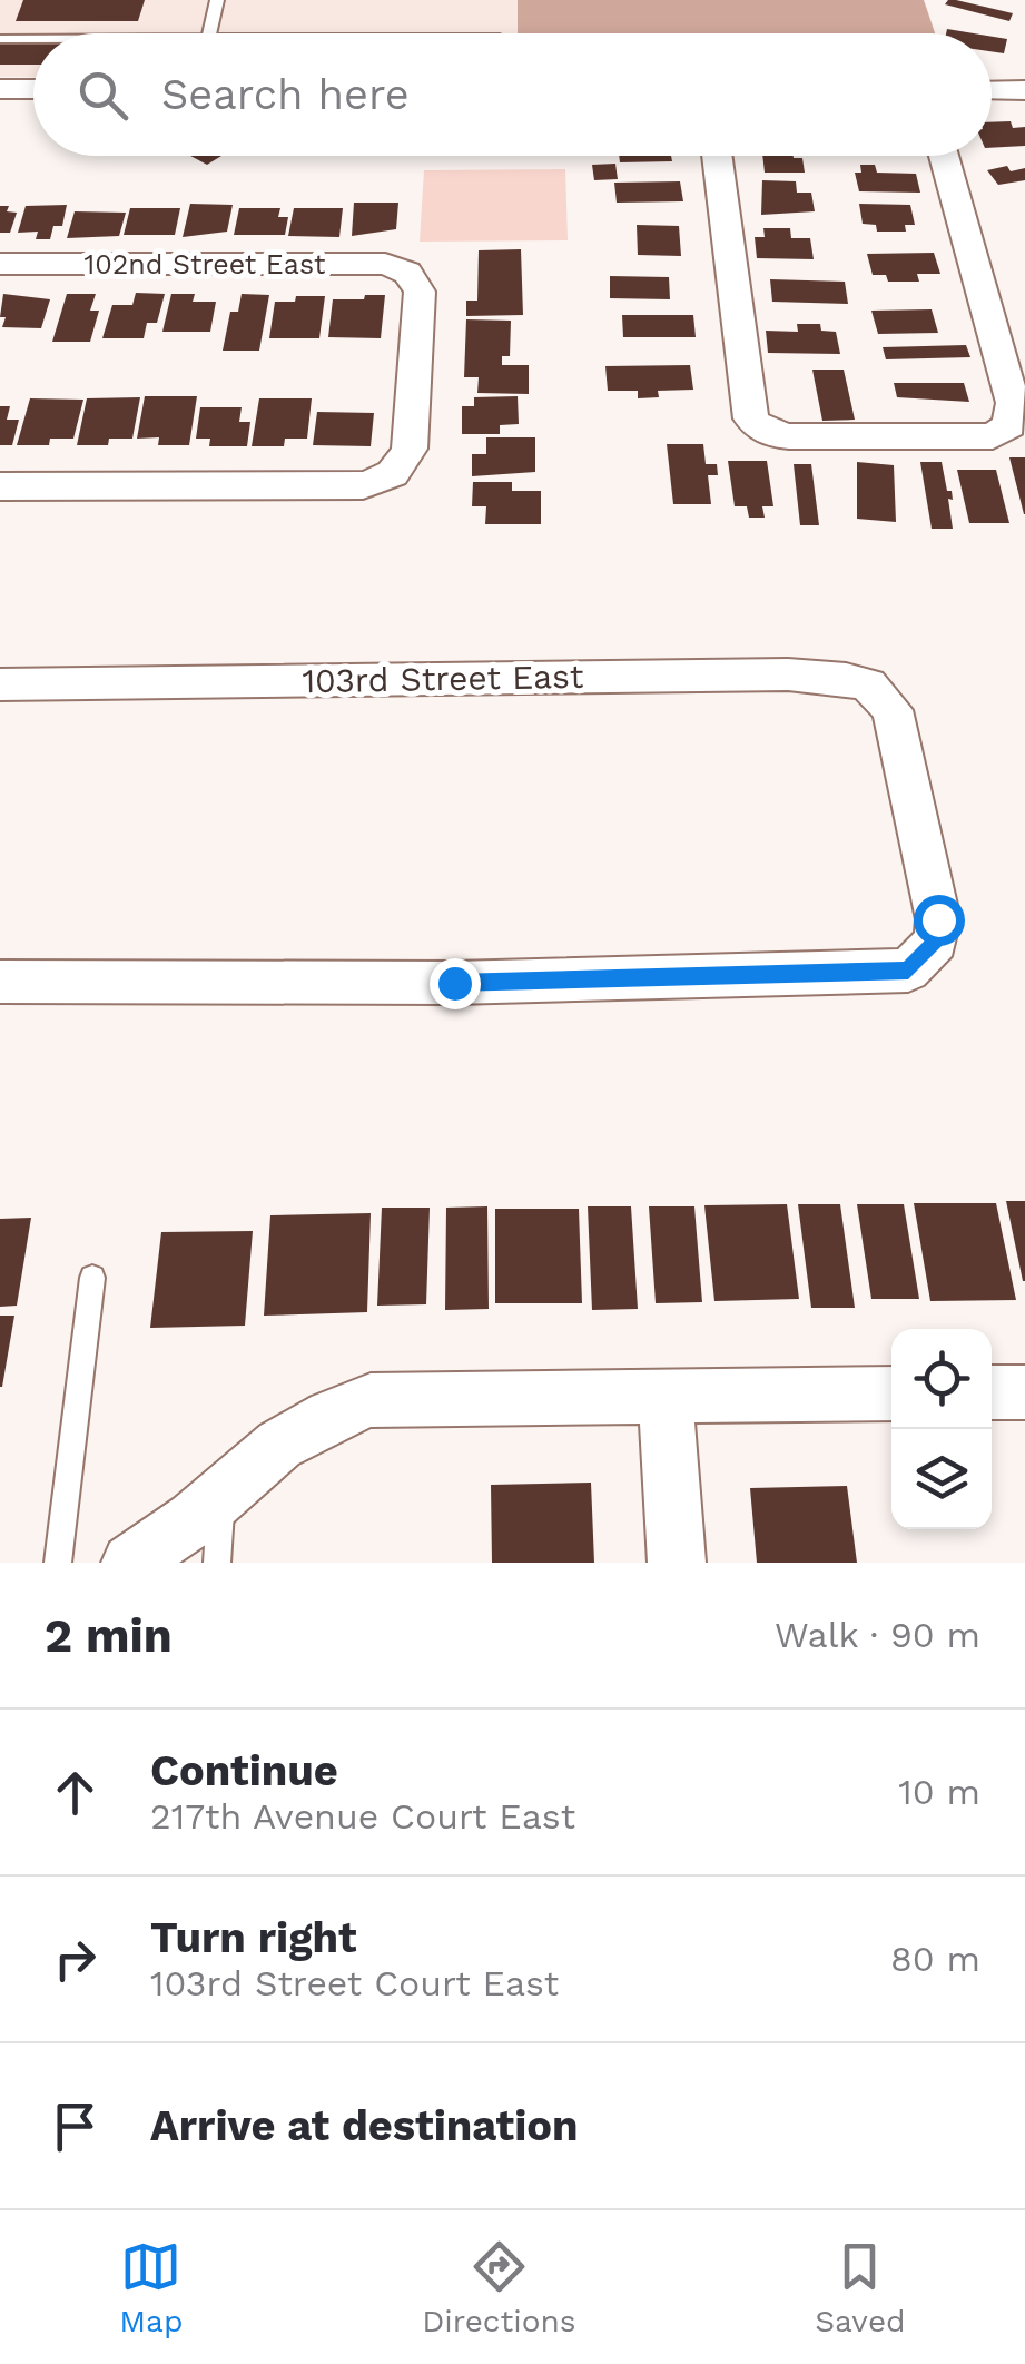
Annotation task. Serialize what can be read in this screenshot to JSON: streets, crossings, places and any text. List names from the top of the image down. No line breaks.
{"streets":{"street":["102nd Street East","103rd Street East"]},"page":{"search":"Search here","heading":["2 min","Walk · 90 m"],"list":[["Continue","217th Avenue Court East","10 m"],["Turn right","103rd Street Court East","80 m"],"Arrive at destination"],"nav":["Map","Directions","Saved"]}}
